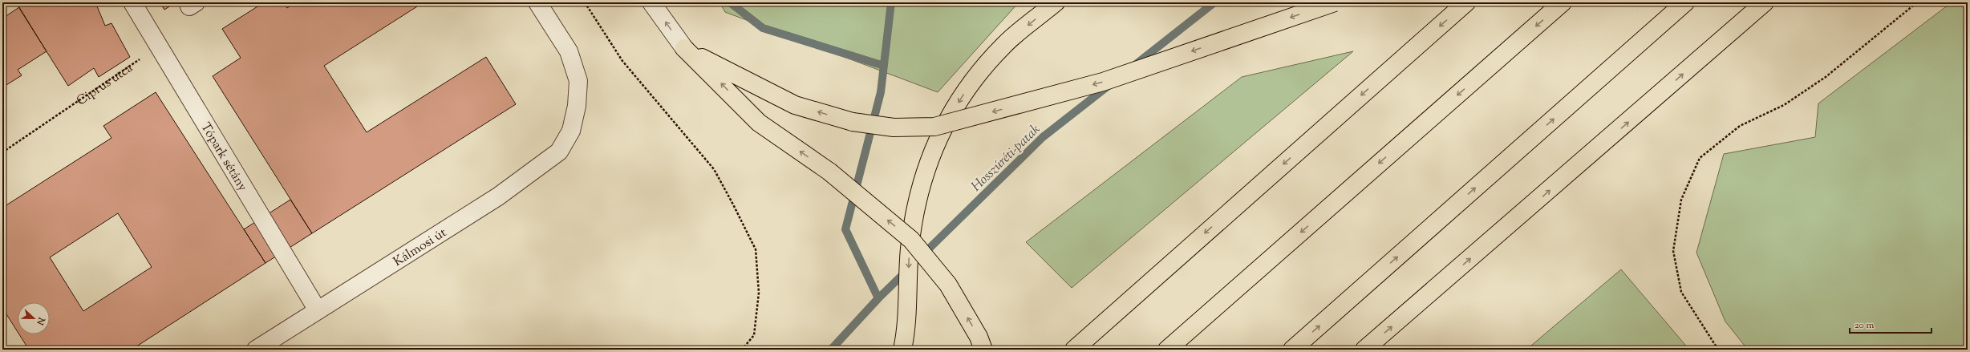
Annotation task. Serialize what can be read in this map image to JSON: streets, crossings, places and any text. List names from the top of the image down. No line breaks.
{"streets":{"street":["Tópark sétány","Kálmosi út"],"path":["Ciprus utca"]},"crossings":[["Ciprus utca","Tópark sétány"],["Tópark sétány","Kálmosi út"]],"water":["Hosszúréti-patak"],"scale_bar":"20 m","north":"right"}
